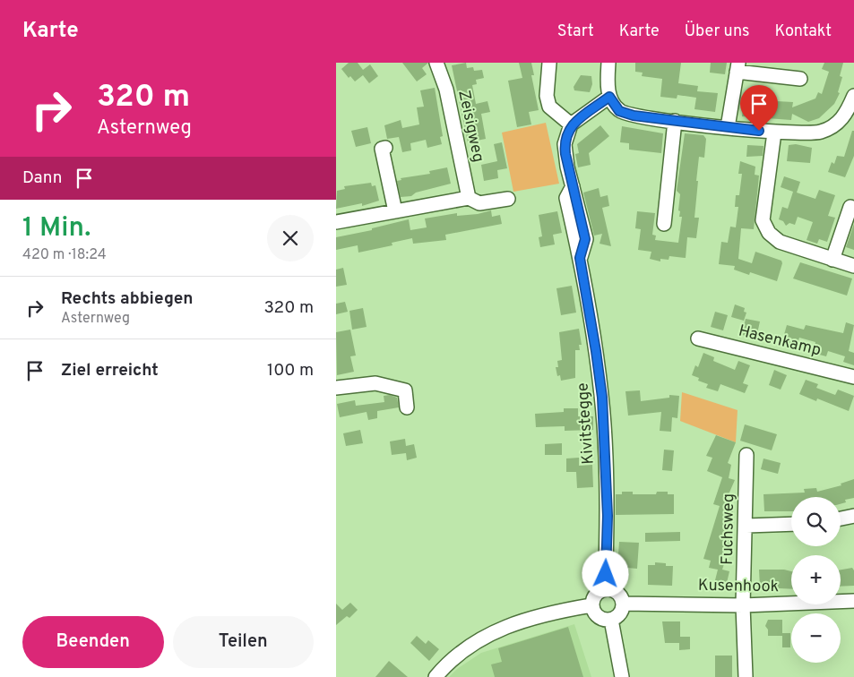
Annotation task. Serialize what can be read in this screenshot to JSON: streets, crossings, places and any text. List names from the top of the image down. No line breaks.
{"streets":{"street":["Zeisigweg","Hasenkamp","Kivitstegge","Fuchsweg","Kusenhook"]},"crossings":[["Kivitstegge","Kusenhook"],["Fuchsweg","Kusenhook"]],"page":{"header":"Karte","nav":["Start","Karte","Über uns","Kontakt"],"turn":["320 m","Asternweg"],"then":"Dann","heading":["1 Min.","420 m · 18:24"],"list":[{"name":"Rechts abbiegen","note":"Asternweg","value":"320 m"},{"name":"Ziel erreicht","value":"100 m"}],"map_buttons":["+","−"],"buttons":["Beenden","Teilen"]}}
